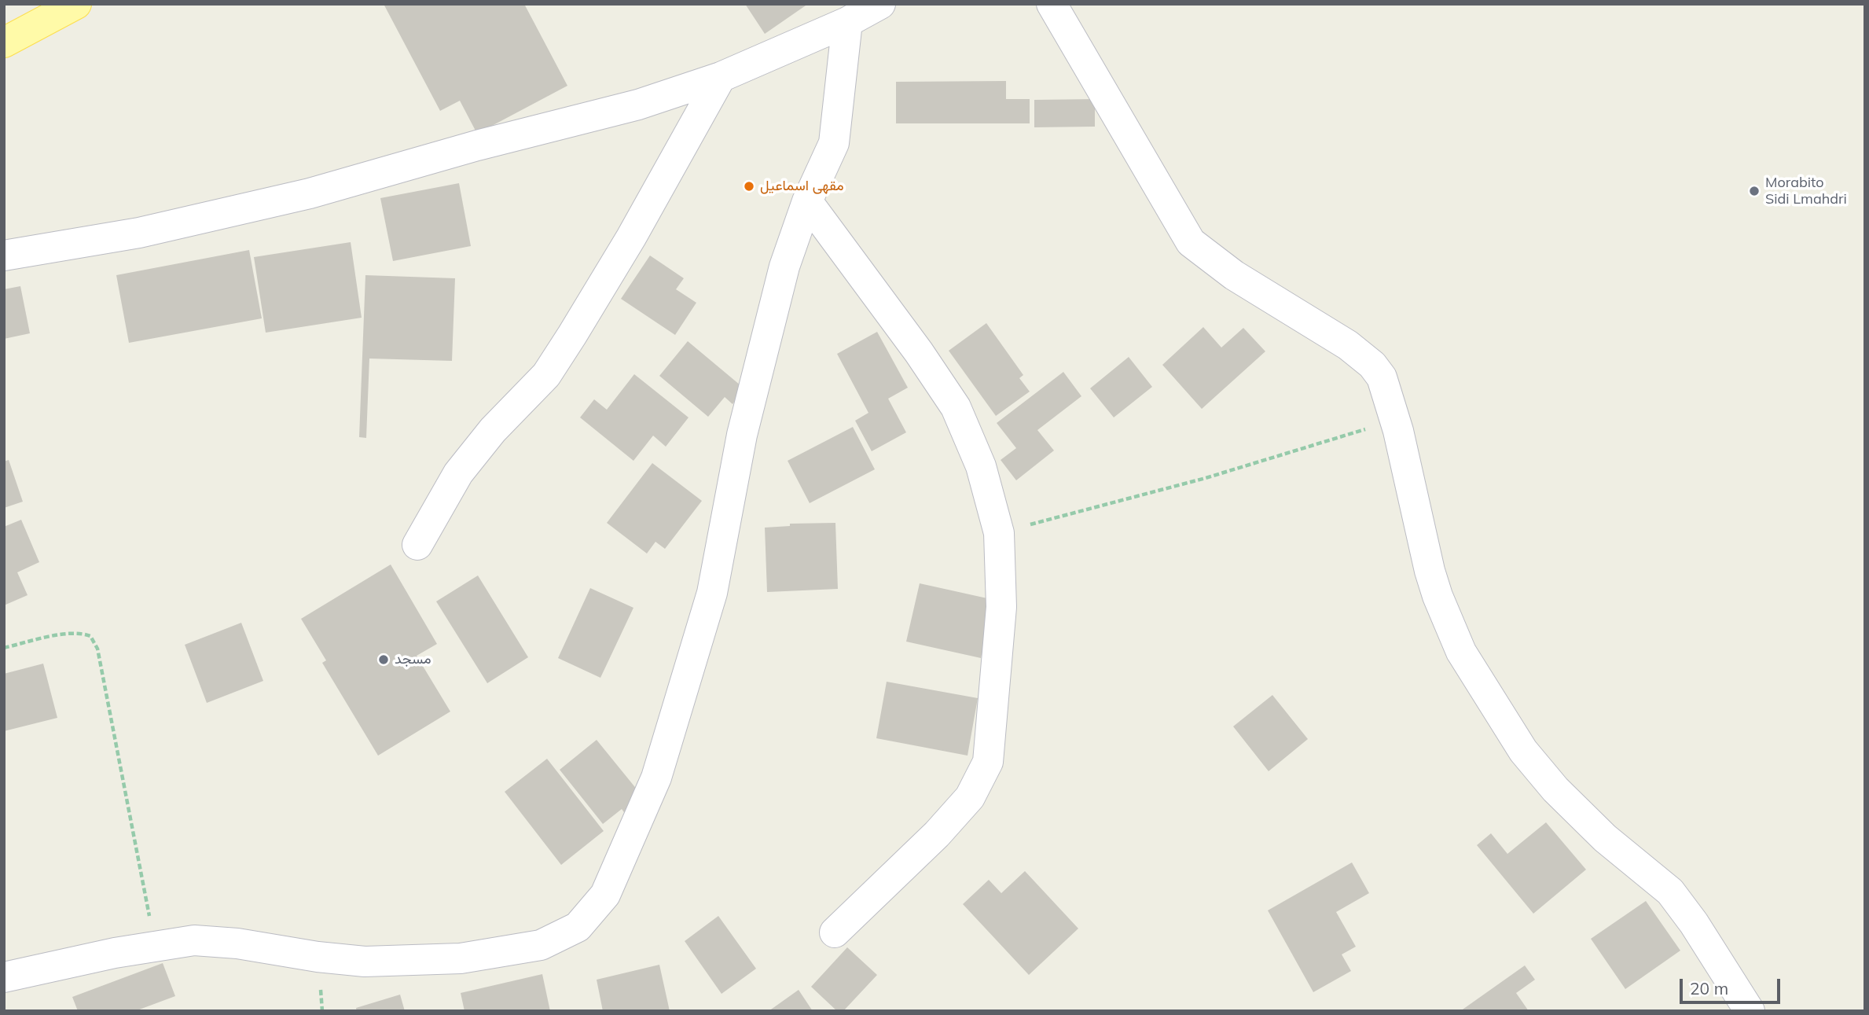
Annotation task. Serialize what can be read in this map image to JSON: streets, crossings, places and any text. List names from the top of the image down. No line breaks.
{"places":["مقهى اسماعيل","Morabito Sidi Lmahdri","مسجد"],"scale_bar":"20 m"}
